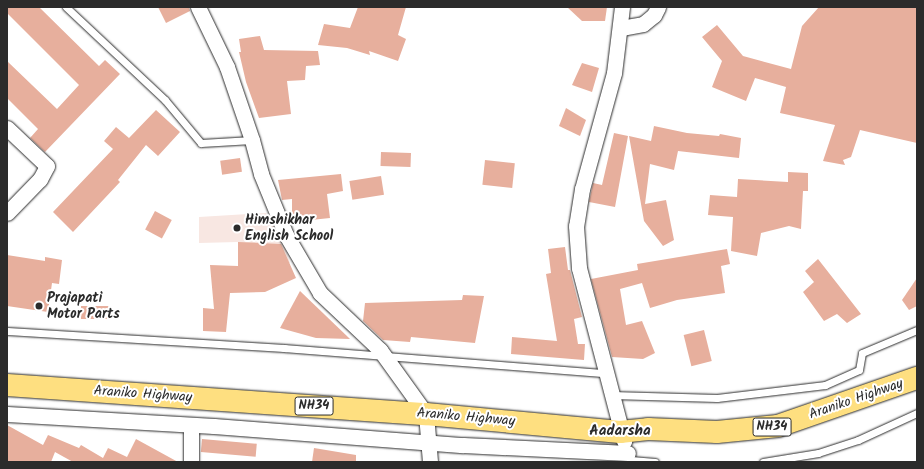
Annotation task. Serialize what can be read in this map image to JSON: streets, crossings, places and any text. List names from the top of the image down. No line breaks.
{"streets":{"highway":["Araniko Highway","NH34"]},"districts":["Aadarsha"],"places":["Himshikhar English School","Prajapati Motor Parts"]}
